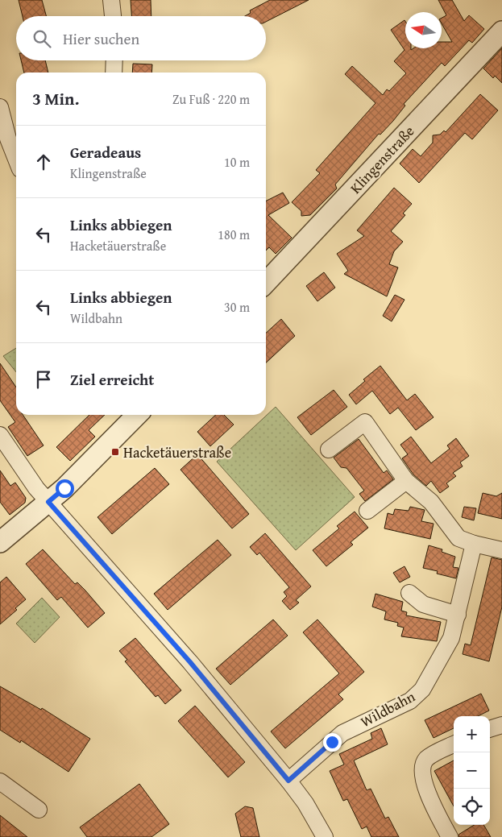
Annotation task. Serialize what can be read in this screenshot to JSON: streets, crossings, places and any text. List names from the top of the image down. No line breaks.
{"streets":{"street":["Klingenstraße","Wildbahn"]},"places":{"transit":["Hacketäuerstraße"]},"north":"left","page":{"search":"Hier suchen","heading":["3 Min.","Zu Fuß · 220 m"],"list":[["Geradeaus","Klingenstraße","10 m"],["Links abbiegen","Hacketäuerstraße","180 m"],["Links abbiegen","Wildbahn","30 m"],"Ziel erreicht"],"map_buttons":["+","−"]}}
